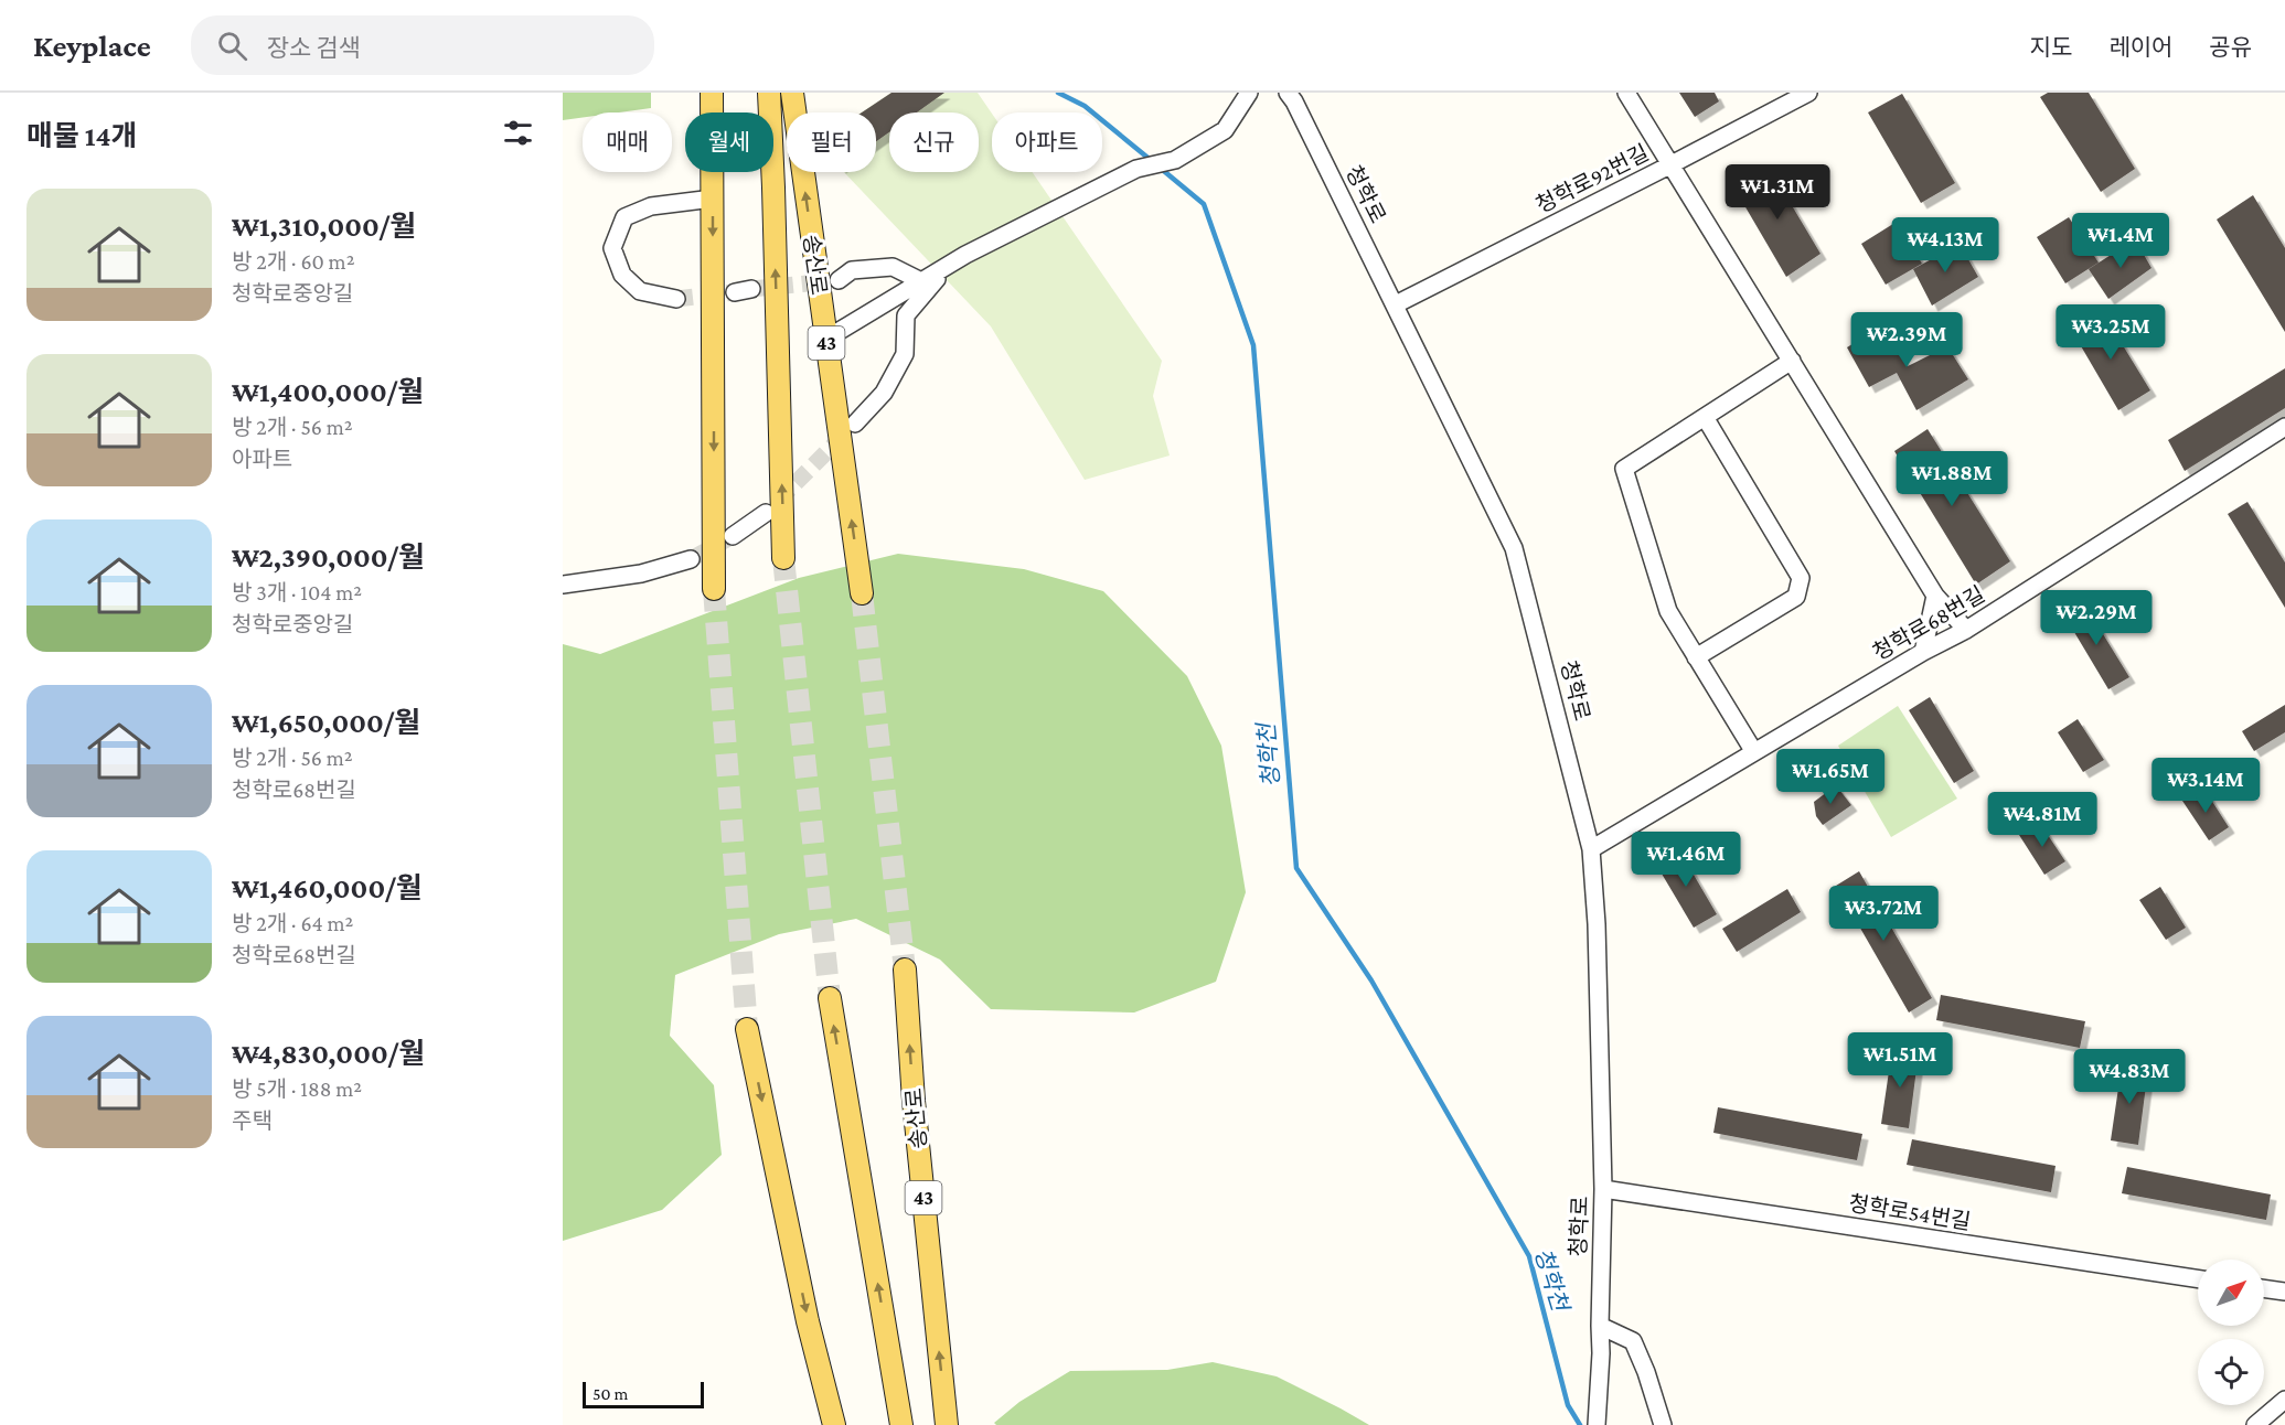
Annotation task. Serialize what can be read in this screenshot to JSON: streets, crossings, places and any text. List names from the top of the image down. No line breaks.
{"streets":{"main road":["송산로","43"],"street":["청학로92번길","청학로","청학로68번길","청학로54번길"]},"crossings":[["청학로92번길","청학로"],["청학로","청학로68번길"],["청학로","청학로54번길"]],"water":["청학천"],"scale_bar":"50 m","north":"top right","page":{"header":"Keyplace","search":"장소 검색","nav":["지도","레이어","공유"],"heading":"매물 14개","chip":["매매","월세","필터","신규","아파트"],"price":["₩1.31M","₩1.4M","₩4.13M","₩3.25M","₩2.39M","₩1.88M","₩2.29M","₩1.65M","₩3.14M","₩4.81M","₩1.46M","₩3.72M","₩1.51M","₩4.83M"],"list":[{"name":"₩1,310,000/월","note":"방 2개 · 60 m² · 청학로중앙길"},{"name":"₩1,400,000/월","note":"방 2개 · 56 m² · 아파트"},{"name":"₩2,390,000/월","note":"방 3개 · 104 m² · 청학로중앙길"},{"name":"₩1,650,000/월","note":"방 2개 · 56 m² · 청학로68번길"},{"name":"₩1,460,000/월","note":"방 2개 · 64 m² · 청학로68번길"},{"name":"₩4,830,000/월","note":"방 5개 · 188 m² · 주택"}],"scale":"50 m"}}
